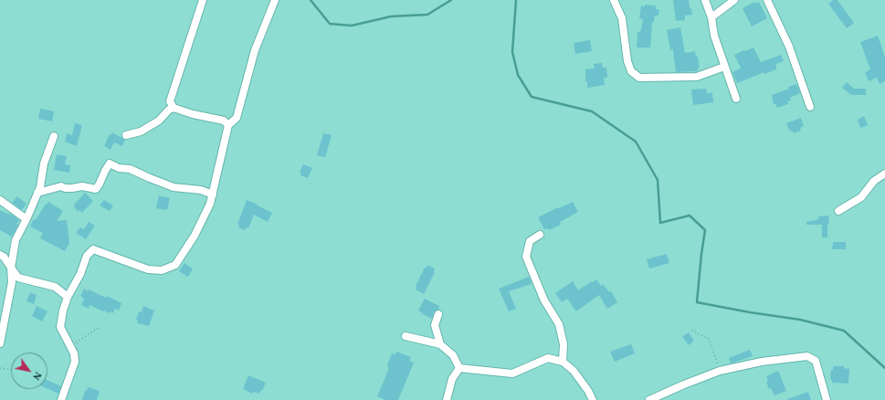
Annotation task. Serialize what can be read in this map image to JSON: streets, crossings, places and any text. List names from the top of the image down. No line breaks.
{"north":"bottom right"}
